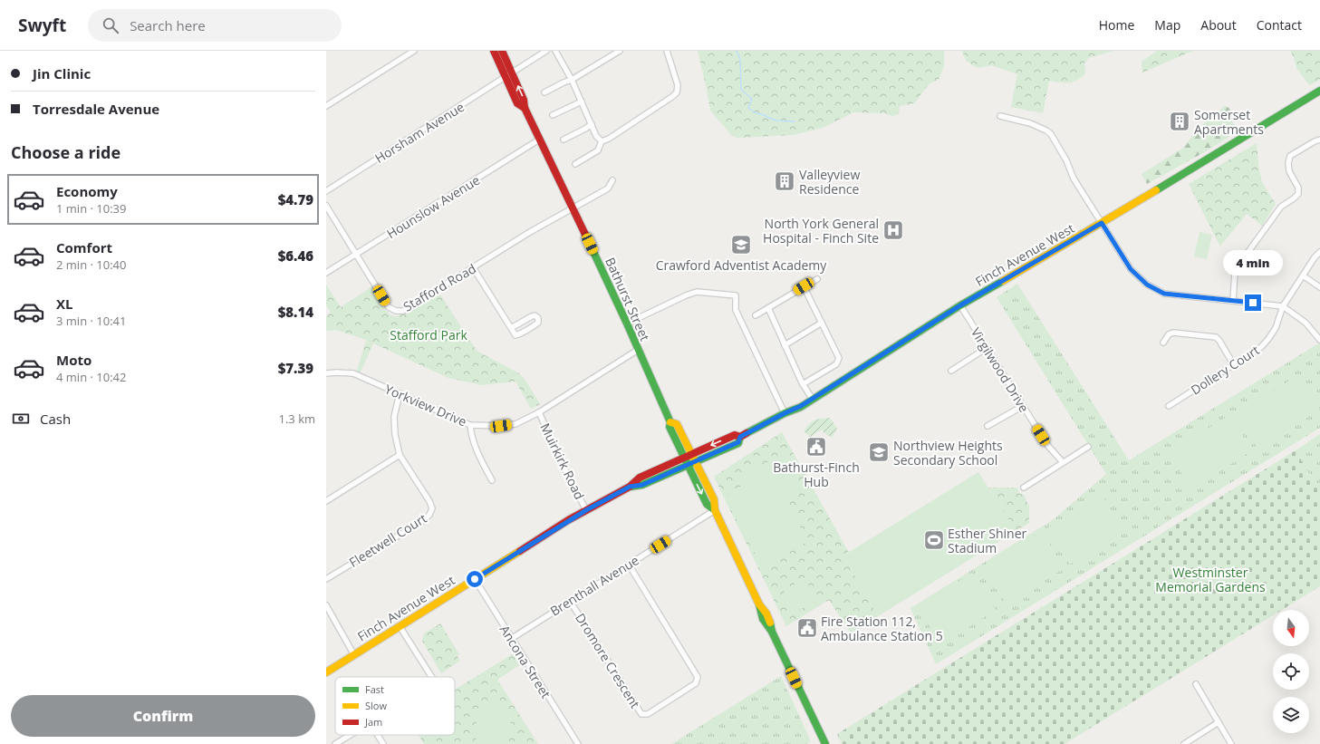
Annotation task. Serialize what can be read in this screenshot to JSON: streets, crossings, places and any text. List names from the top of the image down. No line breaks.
{"streets":{"main road":["Finch Avenue West","Bathurst Street"],"street":["Horsham Avenue","Hounslow Avenue","Stafford Road","Virgilwood Drive","Dollery Court","Yorkview Drive","Muirkirk Road","Fleetwell Court","Brenthall Avenue","Dromore Crescent","Ancona Street"]},"crossings":[["Horsham Avenue","Bathurst Street"],["Hounslow Avenue","Stafford Road"],["Hounslow Avenue","Bathurst Street"],["Finch Avenue West","Bathurst Street"],["Finch Avenue West","Virgilwood Drive"],["Finch Avenue West","Muirkirk Road"],["Finch Avenue West","Ancona Street"],["Stafford Road","Bathurst Street"],["Bathurst Street","Yorkview Drive"],["Bathurst Street","Brenthall Avenue"],["Yorkview Drive","Muirkirk Road"],["Yorkview Drive","Fleetwell Court"],["Brenthall Avenue","Dromore Crescent"],["Brenthall Avenue","Ancona Street"]],"parks":["Stafford Park","Westminster Memorial Gardens"],"places":{"building":["Somerset Apartments","Valleyview Residence"],"hospital":["North York General Hospital - Finch Site"],"school or university":["Crawford Adventist Academy","Northview Heights Secondary School"],"public building":["Bathurst-Finch Hub","Fire Station 112, Ambulance Station 5"],"sports":["Esther Shiner Stadium"]},"legend":["Fast","Slow","Jam"],"north":"bottom","page":{"header":"Swyft","search":"Search here","nav":["Home","Map","About","Contact"],"banner":["Jin Clinic","Torresdale Avenue"],"heading":"Choose a ride","list":[{"name":"Economy","note":"1 min · 10:39","value":"$4.79"},{"name":"Comfort","note":"2 min · 10:40","value":"$6.46"},{"name":"XL","note":"3 min · 10:41","value":"$8.14"},{"name":"Moto","note":"4 min · 10:42","value":"$7.39"}],"bubble":"4 min","pay":["Cash","1.3 km"],"buttons":"Confirm"}}
